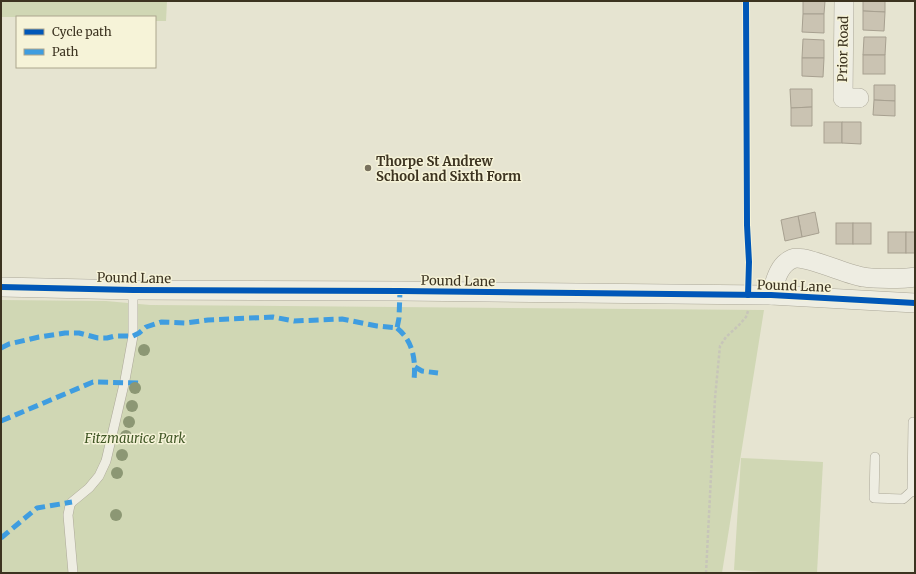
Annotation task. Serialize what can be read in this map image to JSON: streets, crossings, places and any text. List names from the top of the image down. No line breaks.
{"streets":{"street":["Prior Road","Pound Lane"]},"parks":["Fitzmaurice Park"],"places":["Thorpe St Andrew School and Sixth Form"],"legend":["Cycle path","Path"]}
